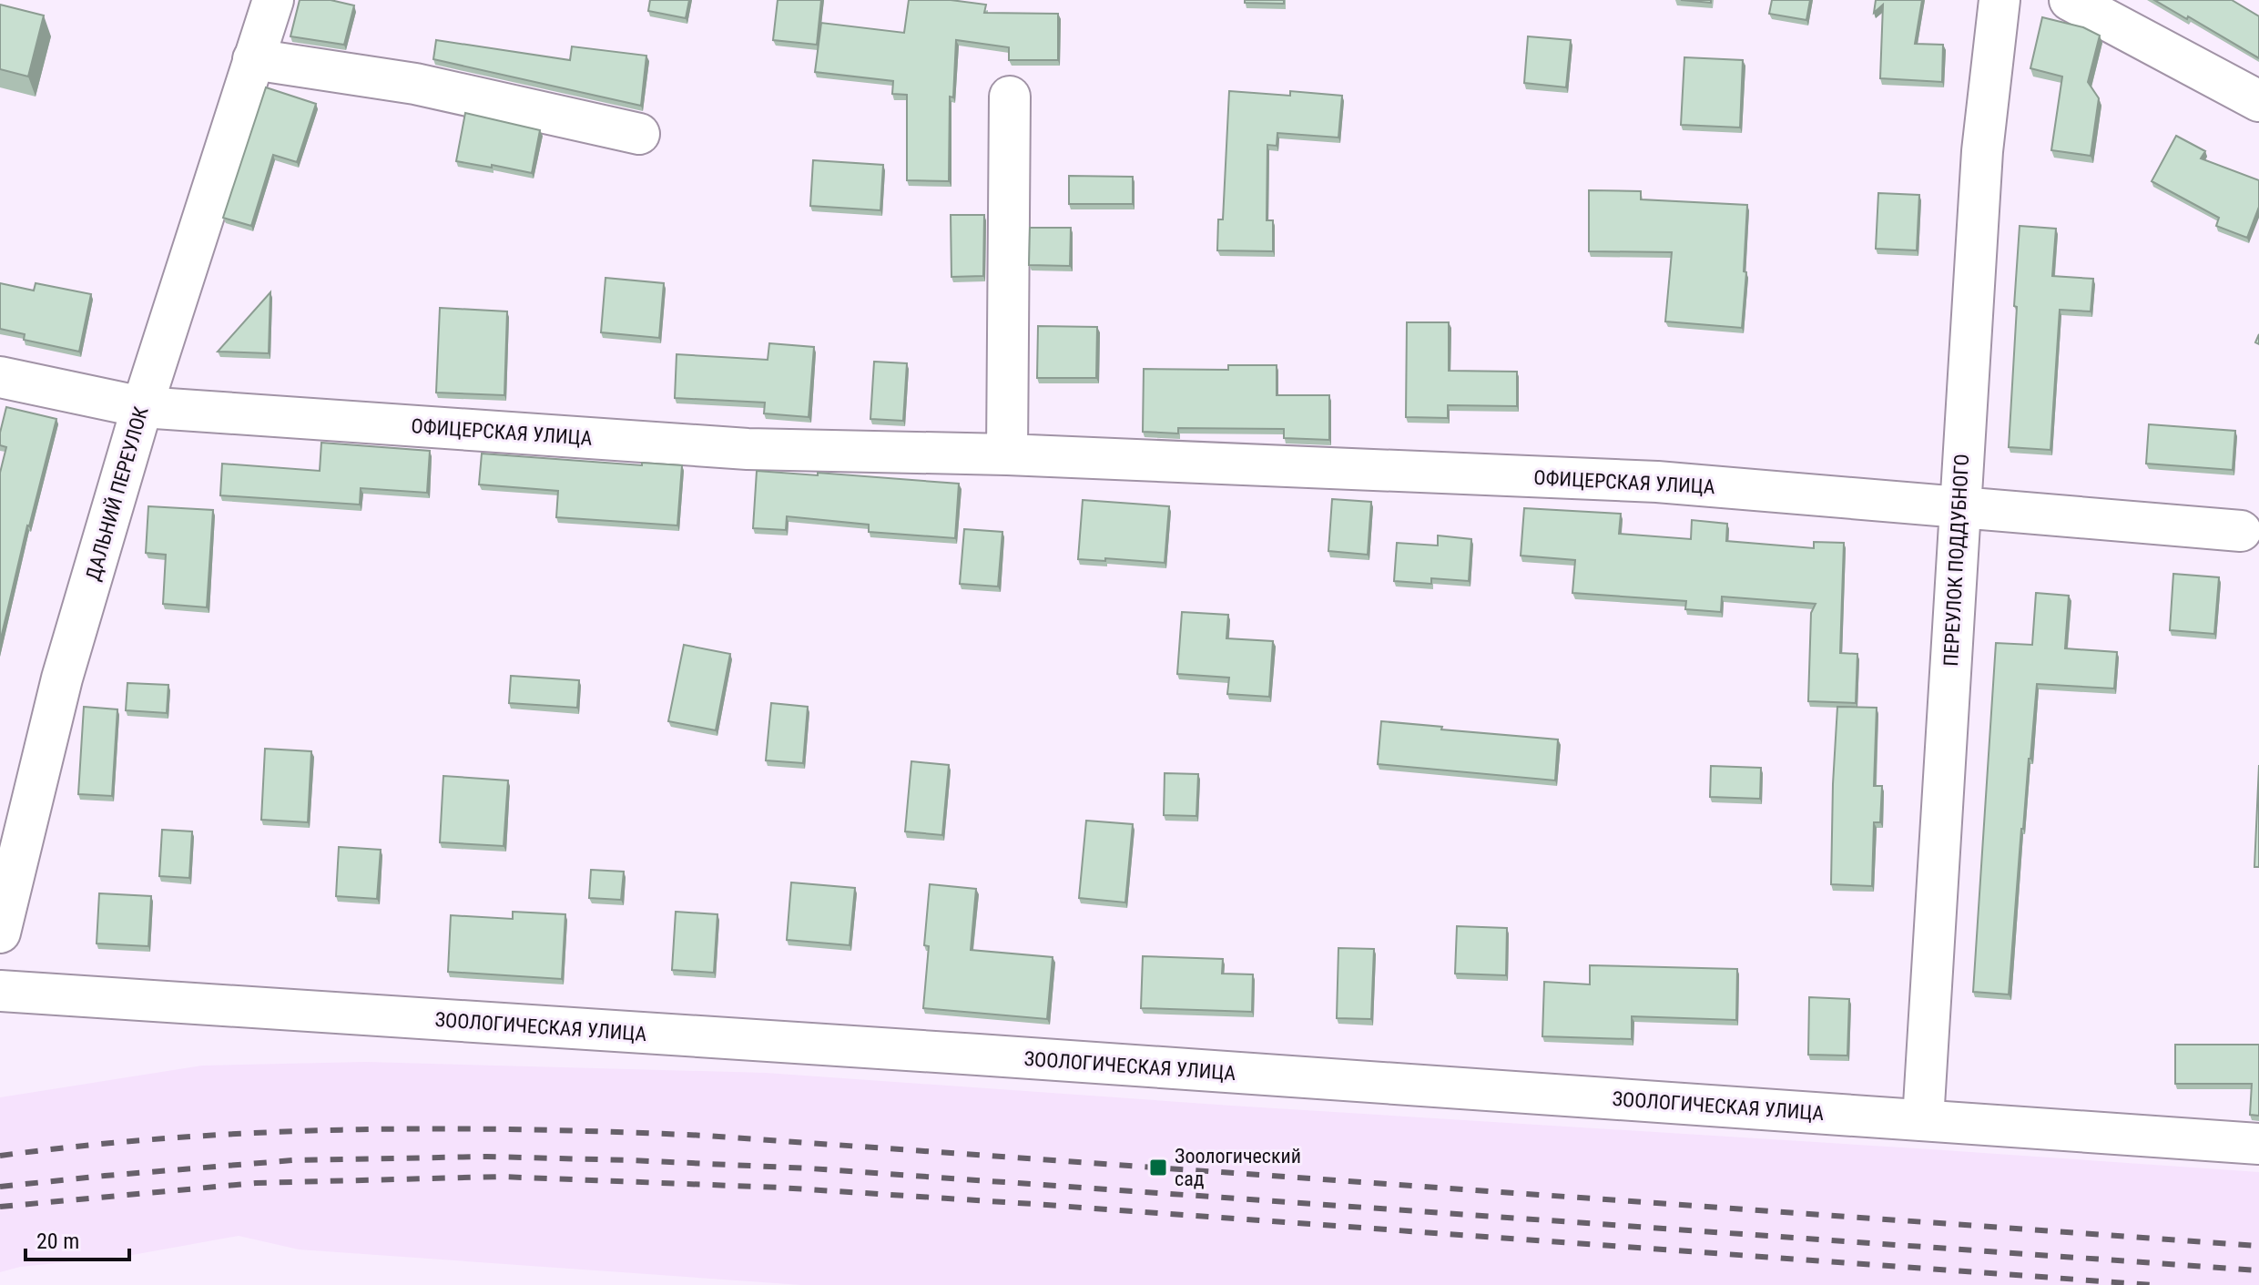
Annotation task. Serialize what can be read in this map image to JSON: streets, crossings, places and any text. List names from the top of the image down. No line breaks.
{"streets":{"street":["ОФИЦЕРСКАЯ УЛИЦА","ДАЛЬНИЙ ПЕРЕУЛОК","ПЕРЕУЛОК ПОДДУБНОГО","ЗООЛОГИЧЕСКАЯ УЛИЦА"]},"crossings":[["ОФИЦЕРСКАЯ УЛИЦА","ДАЛЬНИЙ ПЕРЕУЛОК"],["ОФИЦЕРСКАЯ УЛИЦА","ПЕРЕУЛОК ПОДДУБНОГО"],["ПЕРЕУЛОК ПОДДУБНОГО","ЗООЛОГИЧЕСКАЯ УЛИЦА"]],"places":{"transit":["Зоологический сад"]},"scale_bar":"20 m"}
